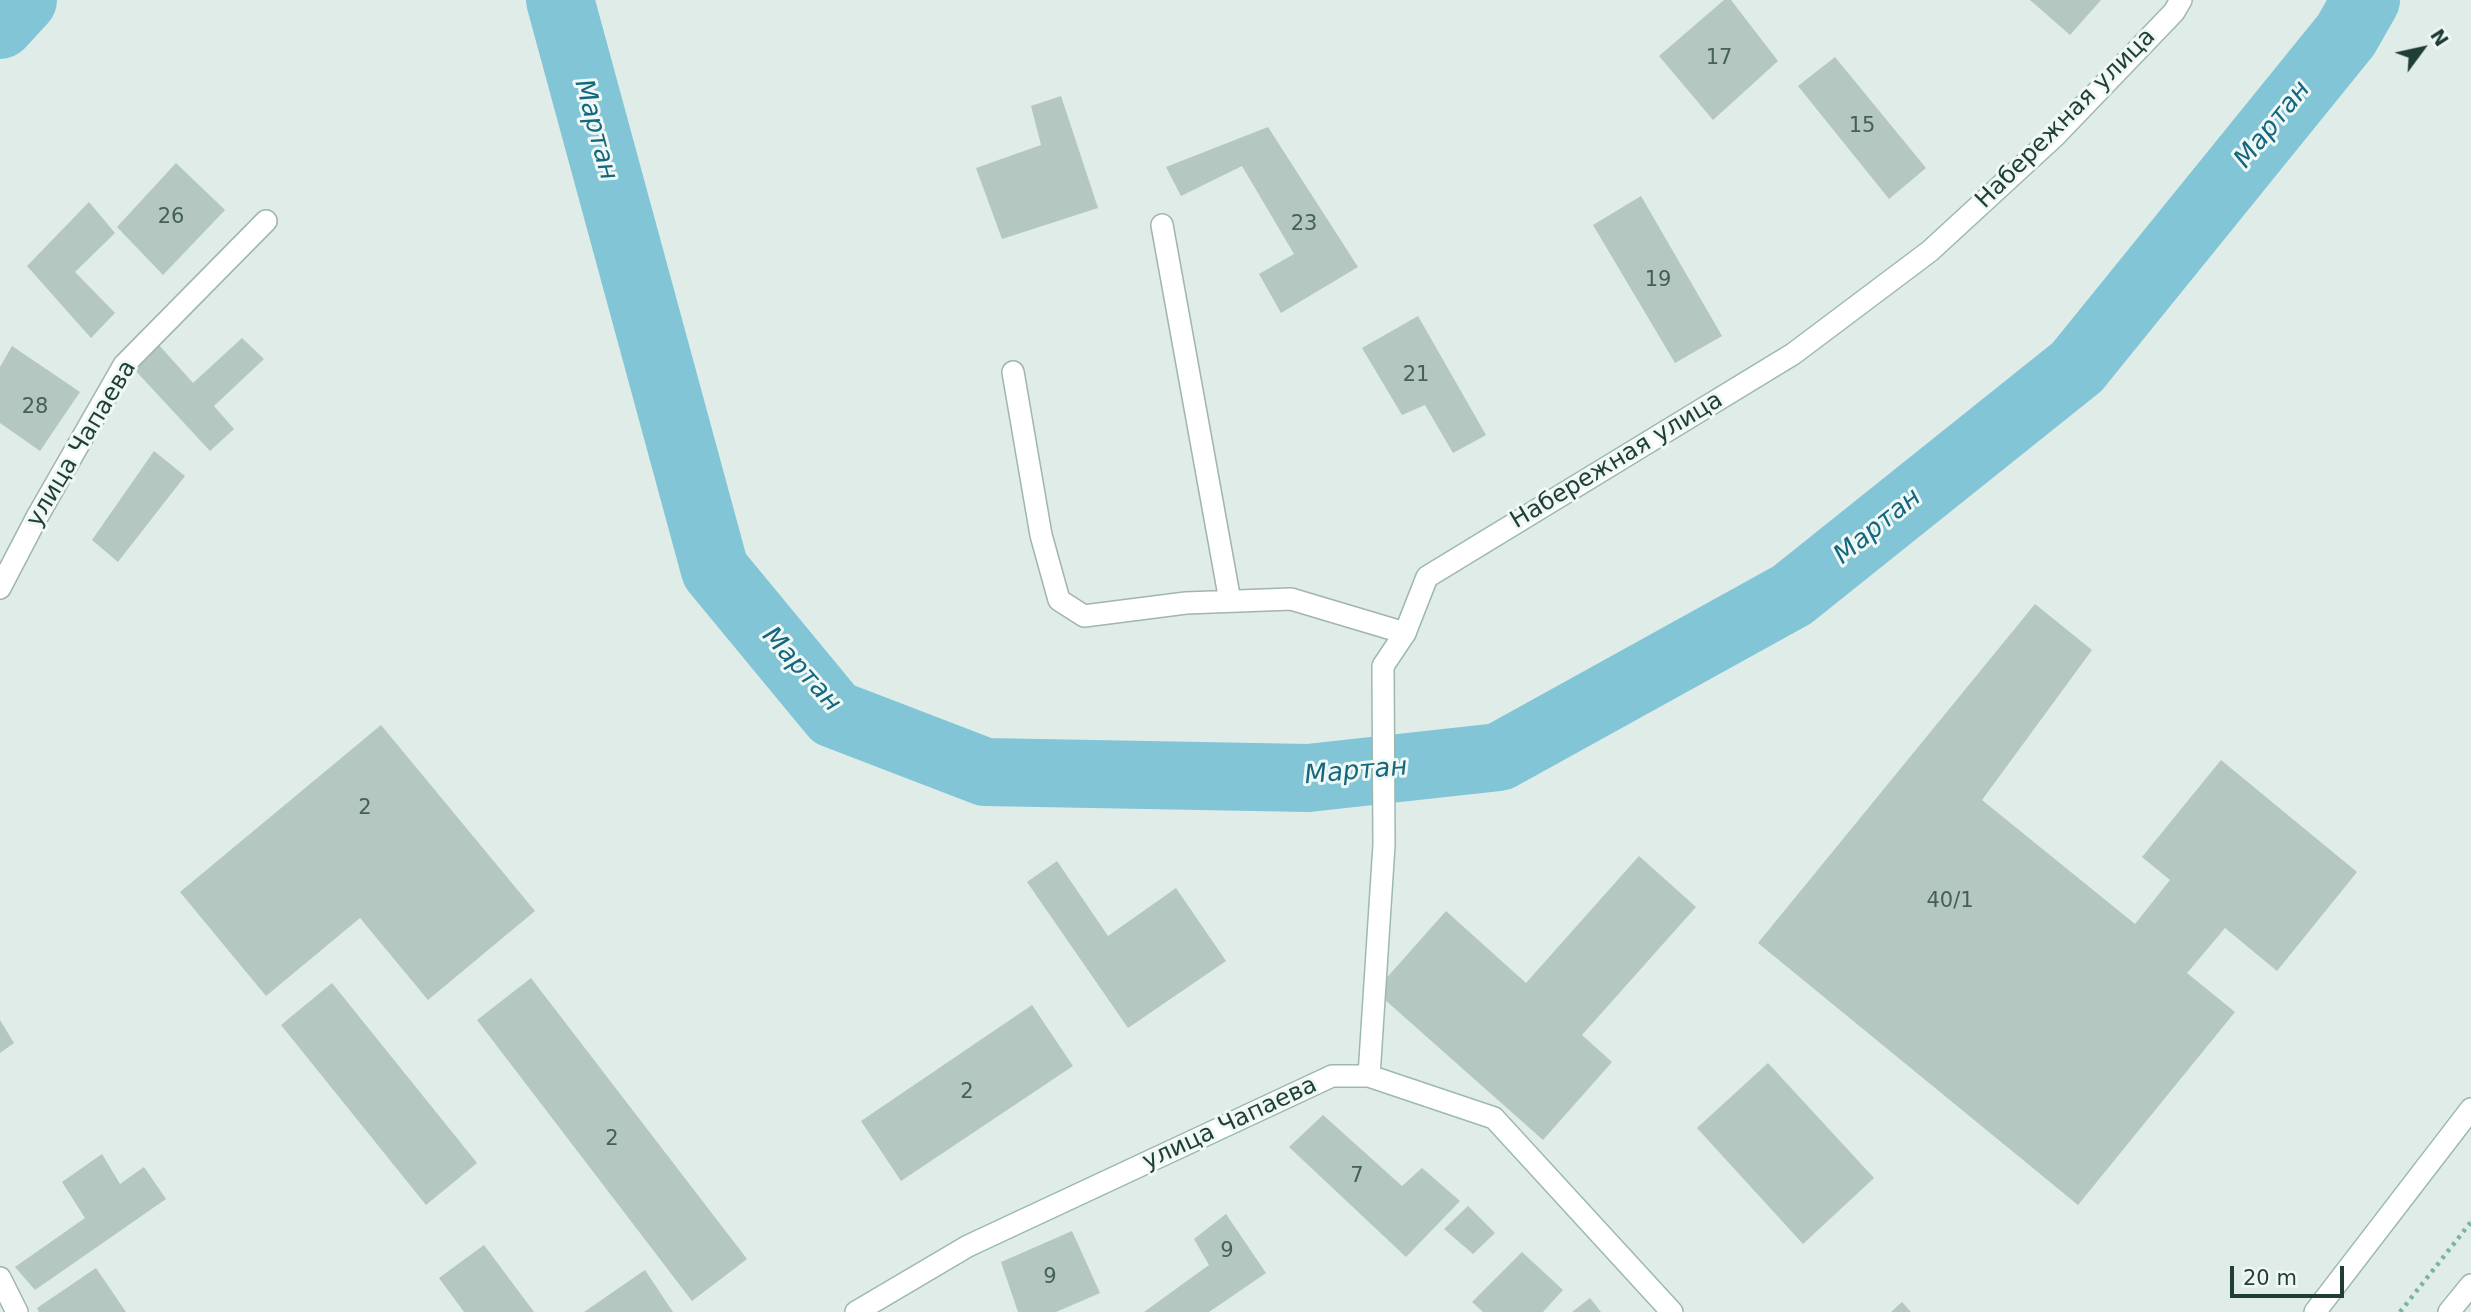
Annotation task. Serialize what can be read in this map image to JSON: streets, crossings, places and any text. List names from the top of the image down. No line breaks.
{"streets":{"street":["Набережная улица","улица Чапаева"]},"crossings":[["Набережная улица","улица Чапаева"]],"water":["Мартан"],"house_numbers":["17","15","26","23","19","21","28","2","40/1","2","2","7","9","9"],"scale_bar":"20 m","north":"top right"}
